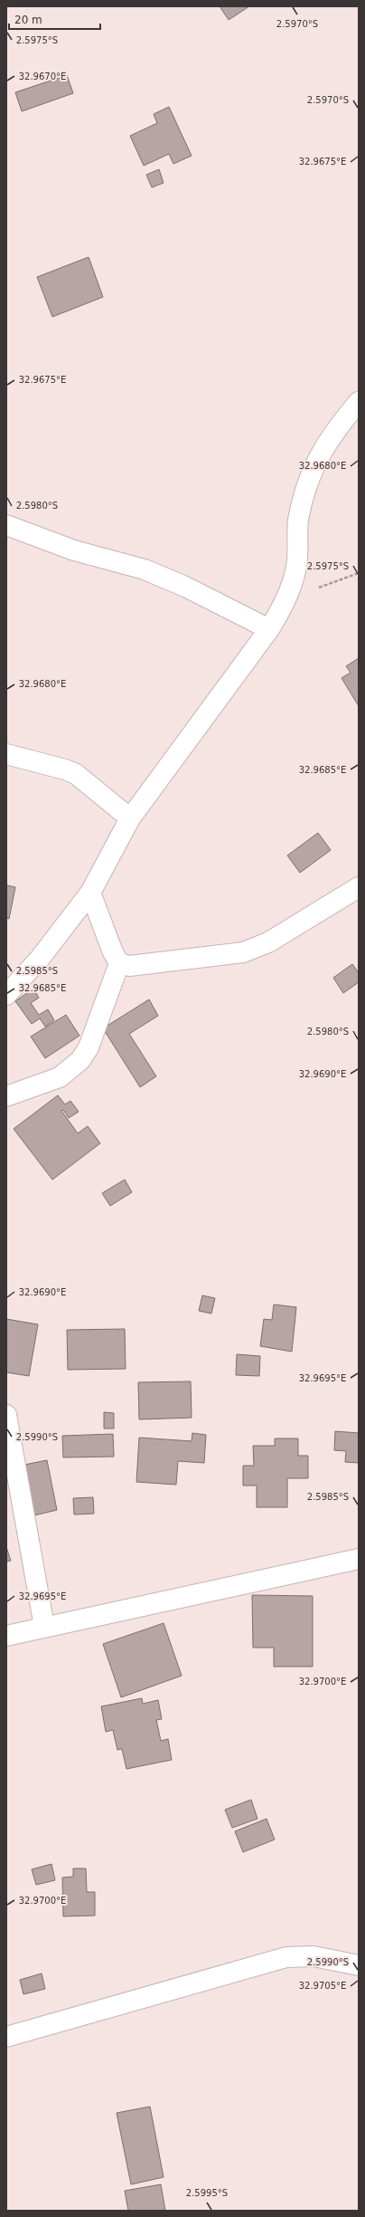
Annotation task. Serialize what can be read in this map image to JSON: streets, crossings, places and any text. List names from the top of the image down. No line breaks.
{"scale_bar":"20 m","coordinates":["2.5970°S","2.5975°S","32.9670°E","32.9675°E","32.9680°E","2.5980°S","32.9685°E","2.5985°S","32.9690°E","32.9695°E","2.5990°S","32.9700°E","32.9705°E","2.5995°S"]}
